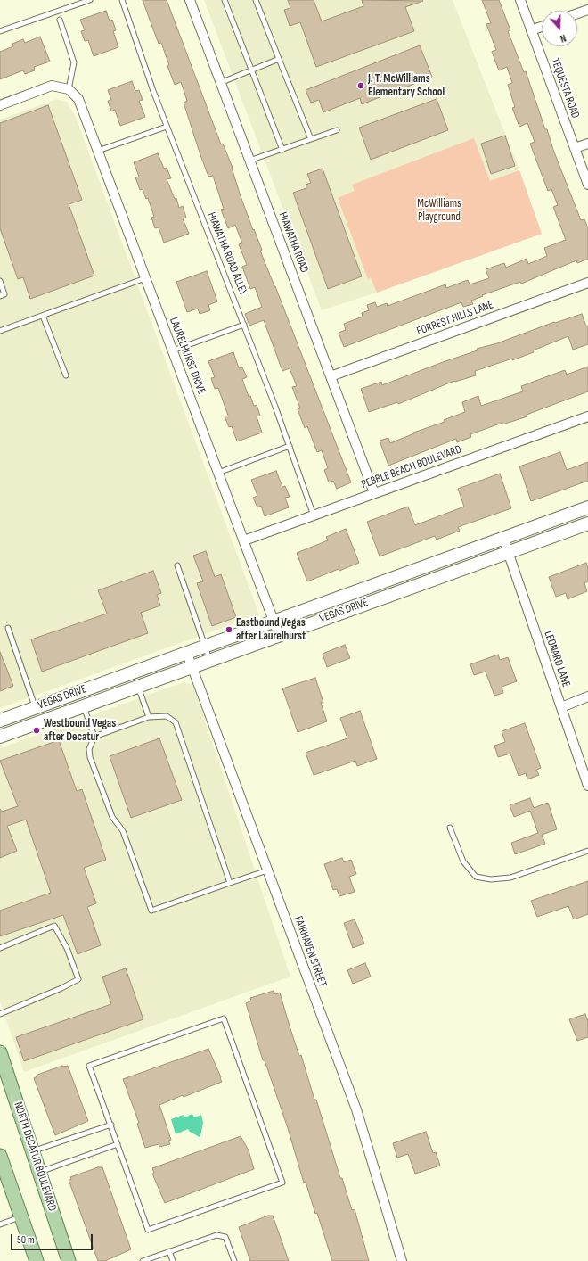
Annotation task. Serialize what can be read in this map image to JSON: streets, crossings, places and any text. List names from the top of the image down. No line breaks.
{"streets":{"main road":["VEGAS DRIVE","NORTH DECATUR BOULEVARD"],"street":["TEQUESTA ROAD","HIAWATHA ROAD","FORREST HILLS LANE","LAURELHURST DRIVE","PEBBLE BEACH BOULEVARD","LEONARD LANE","FAIRHAVEN STREET"],"lane":["HIAWATHA ROAD ALLEY"]},"crossings":[["HIAWATHA ROAD","FORREST HILLS LANE"],["HIAWATHA ROAD","PEBBLE BEACH BOULEVARD"],["HIAWATHA ROAD ALLEY","PEBBLE BEACH BOULEVARD"],["LAURELHURST DRIVE","PEBBLE BEACH BOULEVARD"],["LAURELHURST DRIVE","VEGAS DRIVE"],["VEGAS DRIVE","LEONARD LANE"],["VEGAS DRIVE","FAIRHAVEN STREET"]],"parks":["McWilliams Playground"],"places":["J. T. McWilliams Elementary School","Eastbound Vegas after Laurelhurst","Westbound Vegas after Decatur"],"scale_bar":"50 m","north":"bottom"}
